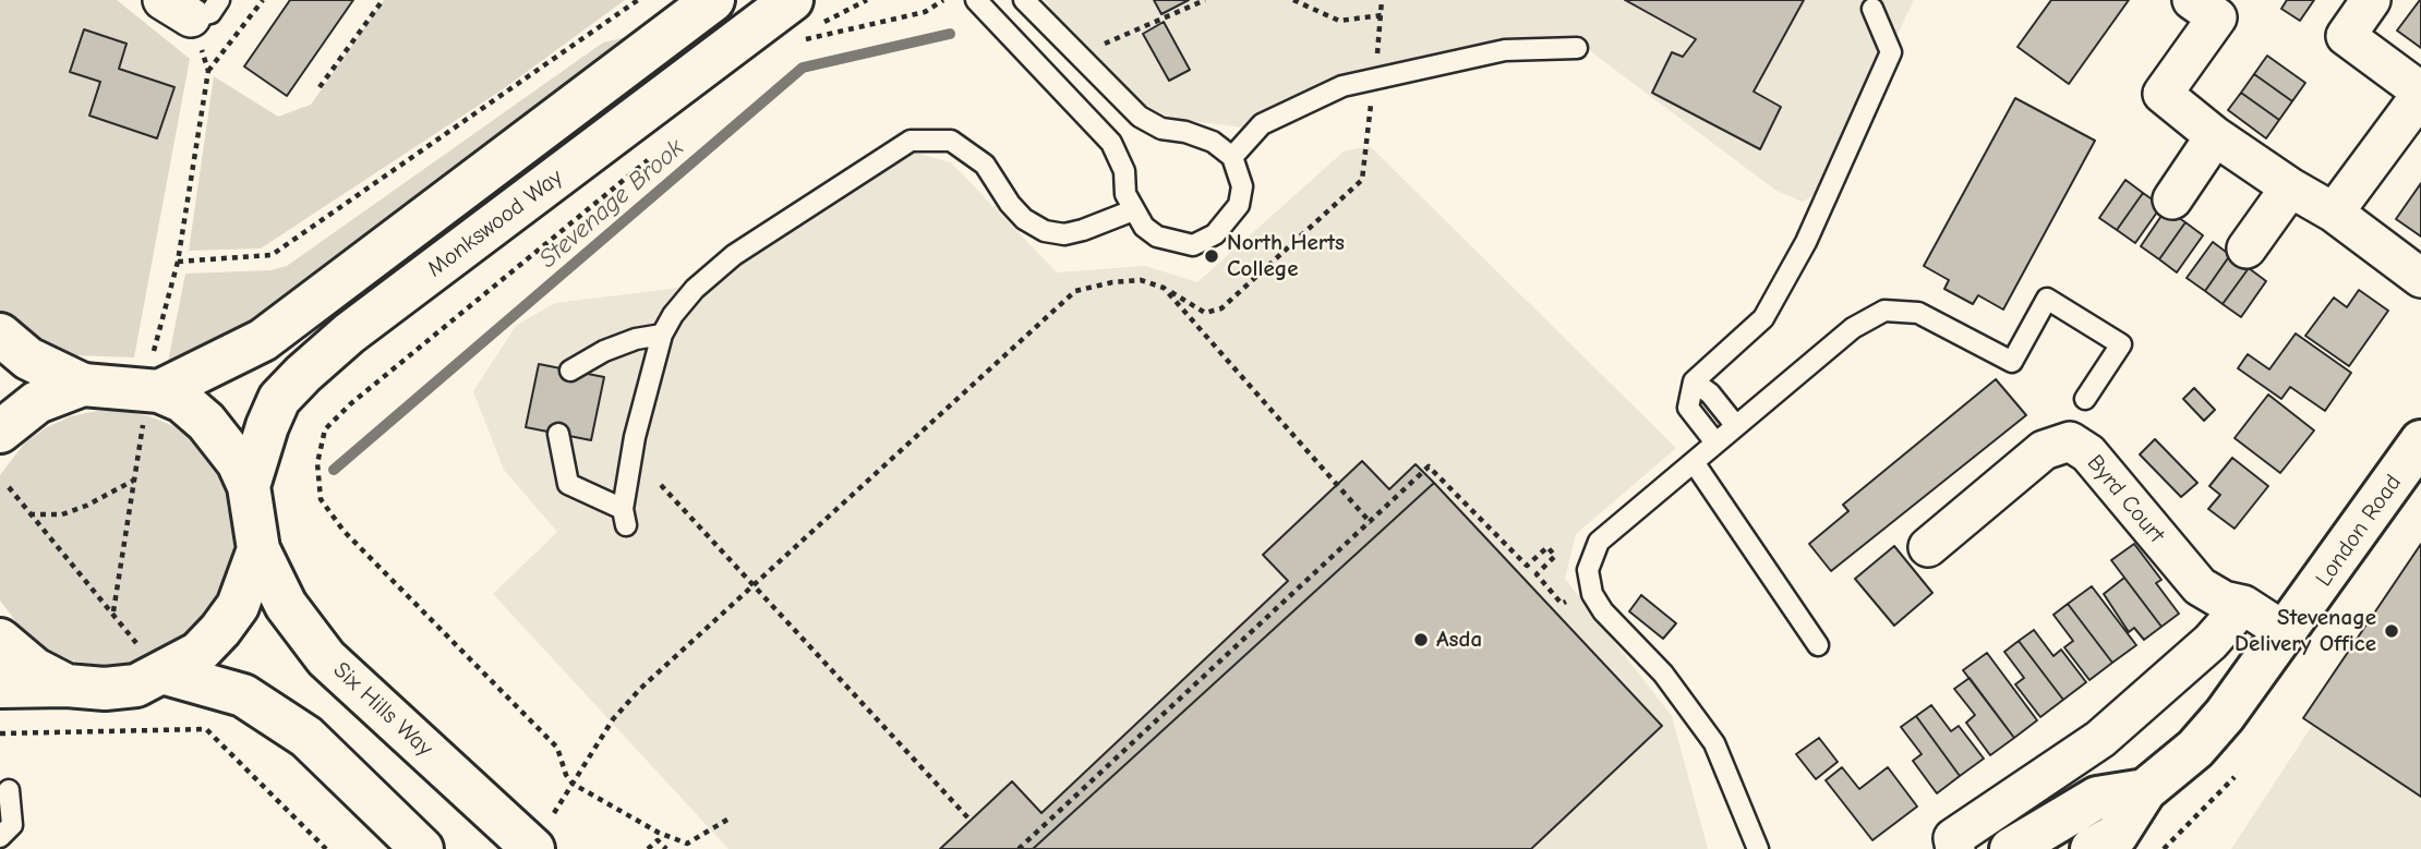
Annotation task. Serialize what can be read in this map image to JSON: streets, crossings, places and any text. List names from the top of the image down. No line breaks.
{"streets":{"main road":["Monkswood Way","London Road","Six Hills Way"],"street":["Byrd Court"]},"crossings":[["Byrd Court","London Road"]],"water":["Stevenage Brook"],"places":["North Herts College","Stevenage Delivery Office","Asda"]}
